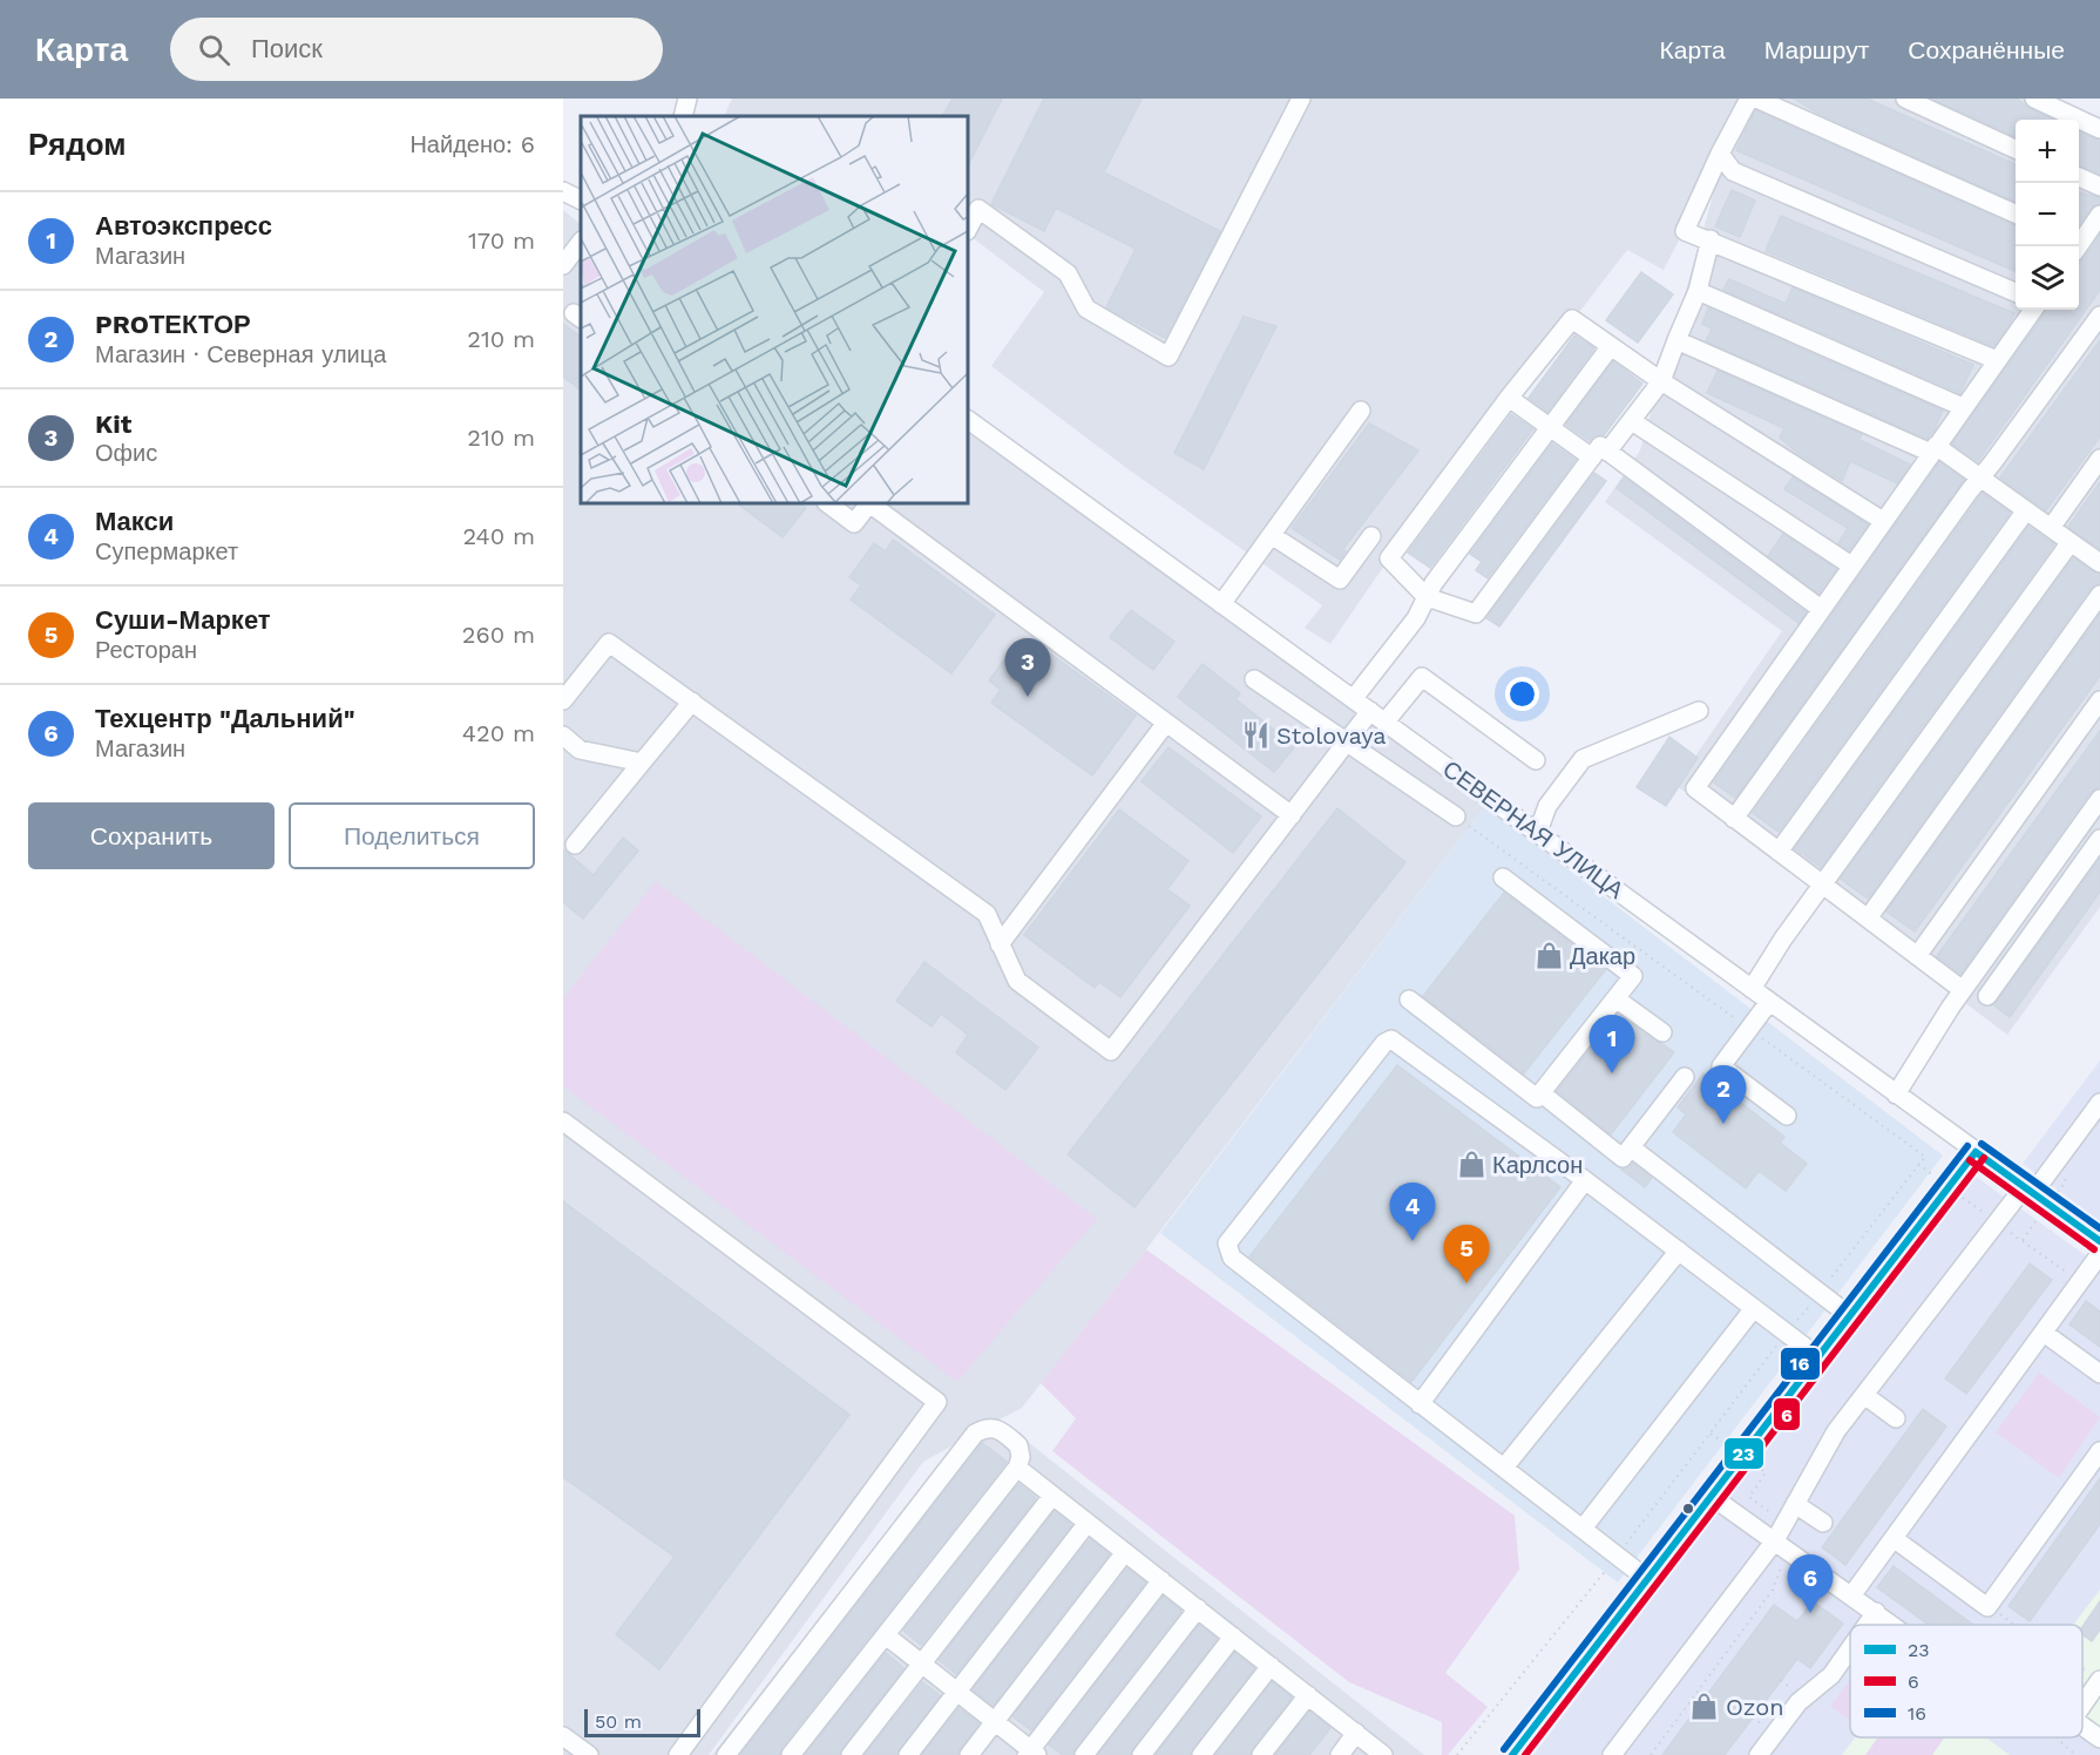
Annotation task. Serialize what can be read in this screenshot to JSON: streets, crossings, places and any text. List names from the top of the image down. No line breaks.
{"streets":{"street":["СЕВЕРНАЯ УЛИЦА"]},"places":{"restaurant":["Stolovaya"],"shop":["Дакар","Карлсон","Ozon"]},"lines":["transit line 16","transit line 23","transit line 6"],"legend":["23","6","16"],"scale_bar":"50 m","page":{"header":"Карта","search":"Поиск","nav":["Карта","Маршрут","Сохранённые"],"heading":["Рядом","Найдено: 6"],"map_buttons":["+","−"],"list":[{"mark":"1","name":"Автоэкспресс","note":"Магазин","value":"170 m"},{"mark":"2","name":"PROТЕКТОР","note":"Магазин · Северная улица","value":"210 m"},{"mark":"3","name":"Kit","note":"Офис","value":"210 m"},{"mark":"4","name":"Макси","note":"Супермаркет","value":"240 m"},{"mark":"5","name":"Суши-Маркет","note":"Ресторан","value":"260 m"},{"mark":"6","name":"Техцентр \"Дальний\"","note":"Магазин","value":"420 m"}],"pins":["3","1","2","4","5","6"],"buttons":["Сохранить","Поделиться"],"scale":"50 m"}}
